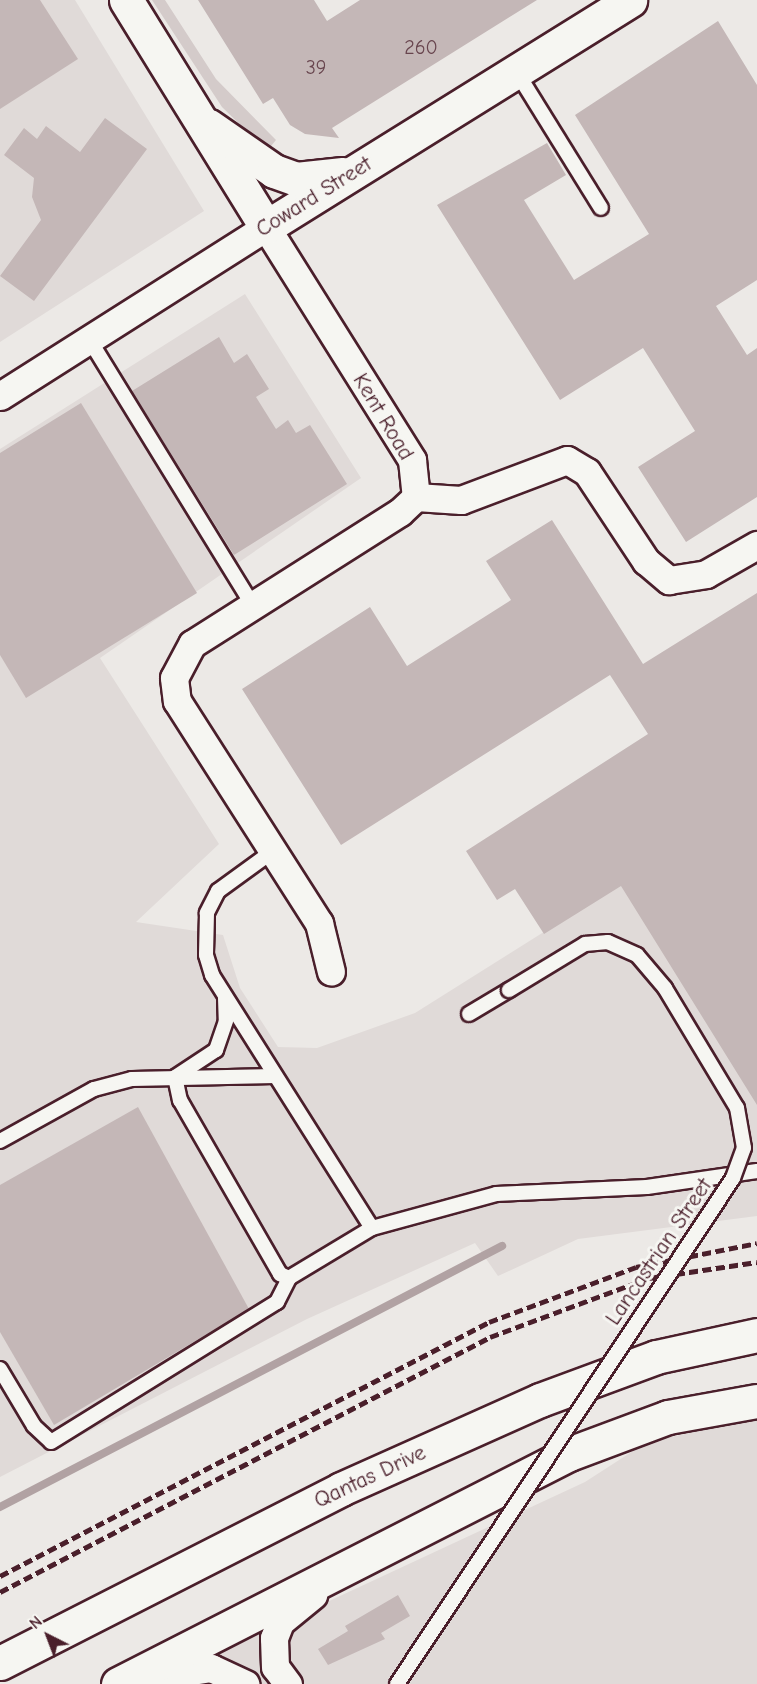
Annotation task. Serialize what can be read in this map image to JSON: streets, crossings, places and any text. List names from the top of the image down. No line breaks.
{"streets":{"main road":["Coward Street","Kent Road","Qantas Drive"],"lane":["Lancastrian Street"]},"crossings":[["Coward Street","Kent Road"]],"house_numbers":["260","39"],"north":"top left"}
